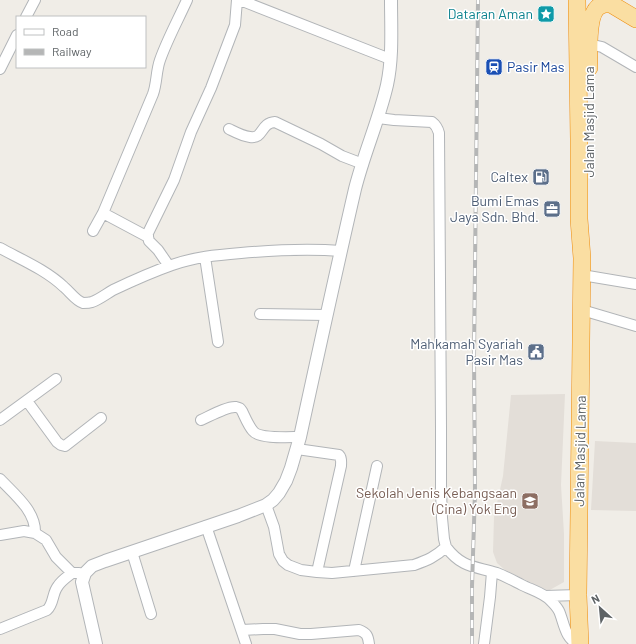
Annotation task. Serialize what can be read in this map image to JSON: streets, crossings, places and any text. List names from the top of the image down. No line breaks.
{"streets":{"highway":["Jalan Masjid Lama"]},"places":{"place":["Dataran Aman"],"station":["Pasir Mas"],"fuel station":["Caltex"],"office":["Bumi Emas Jaya Sdn. Bhd."],"public building":["Mahkamah Syariah Pasir Mas"],"school or university":["Sekolah Jenis Kebangsaan (Cina) Yok Eng"]},"legend":["Road","Railway"],"north":"top left"}
